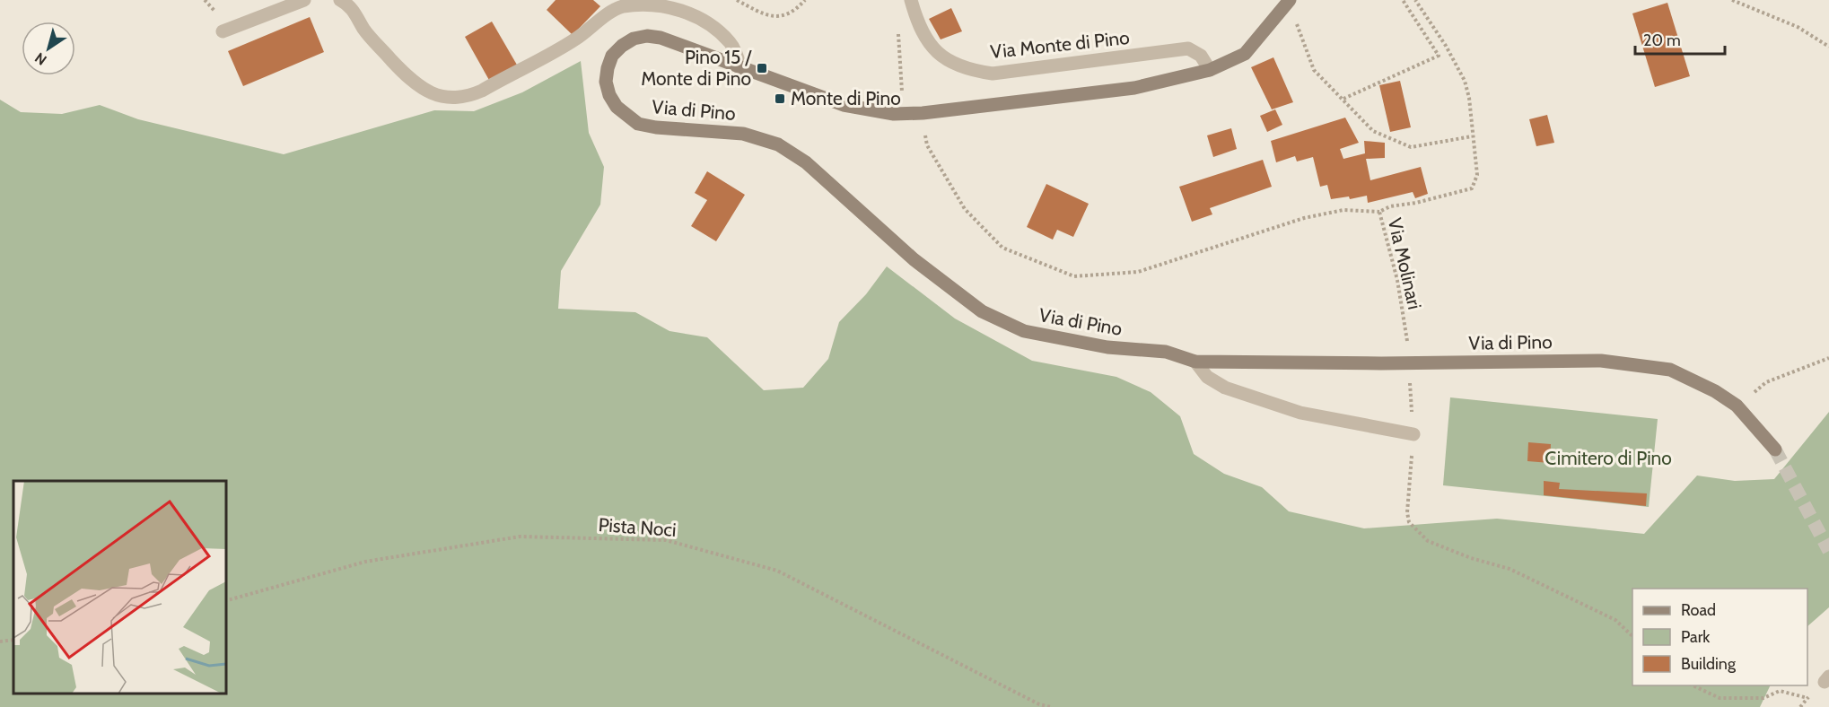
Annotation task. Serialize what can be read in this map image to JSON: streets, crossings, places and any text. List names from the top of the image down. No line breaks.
{"streets":{"street":["Via Monte di Pino","Via di Pino"],"path":["Via Molinari","Pista Noci"]},"crossings":[["Via Monte di Pino","Via di Pino"]],"parks":["Cimitero di Pino"],"places":{"transit":["Pino 15 / Monte di Pino","Monte di Pino"]},"legend":["Road","Park","Building"],"scale_bar":"20 m","north":"bottom left"}
